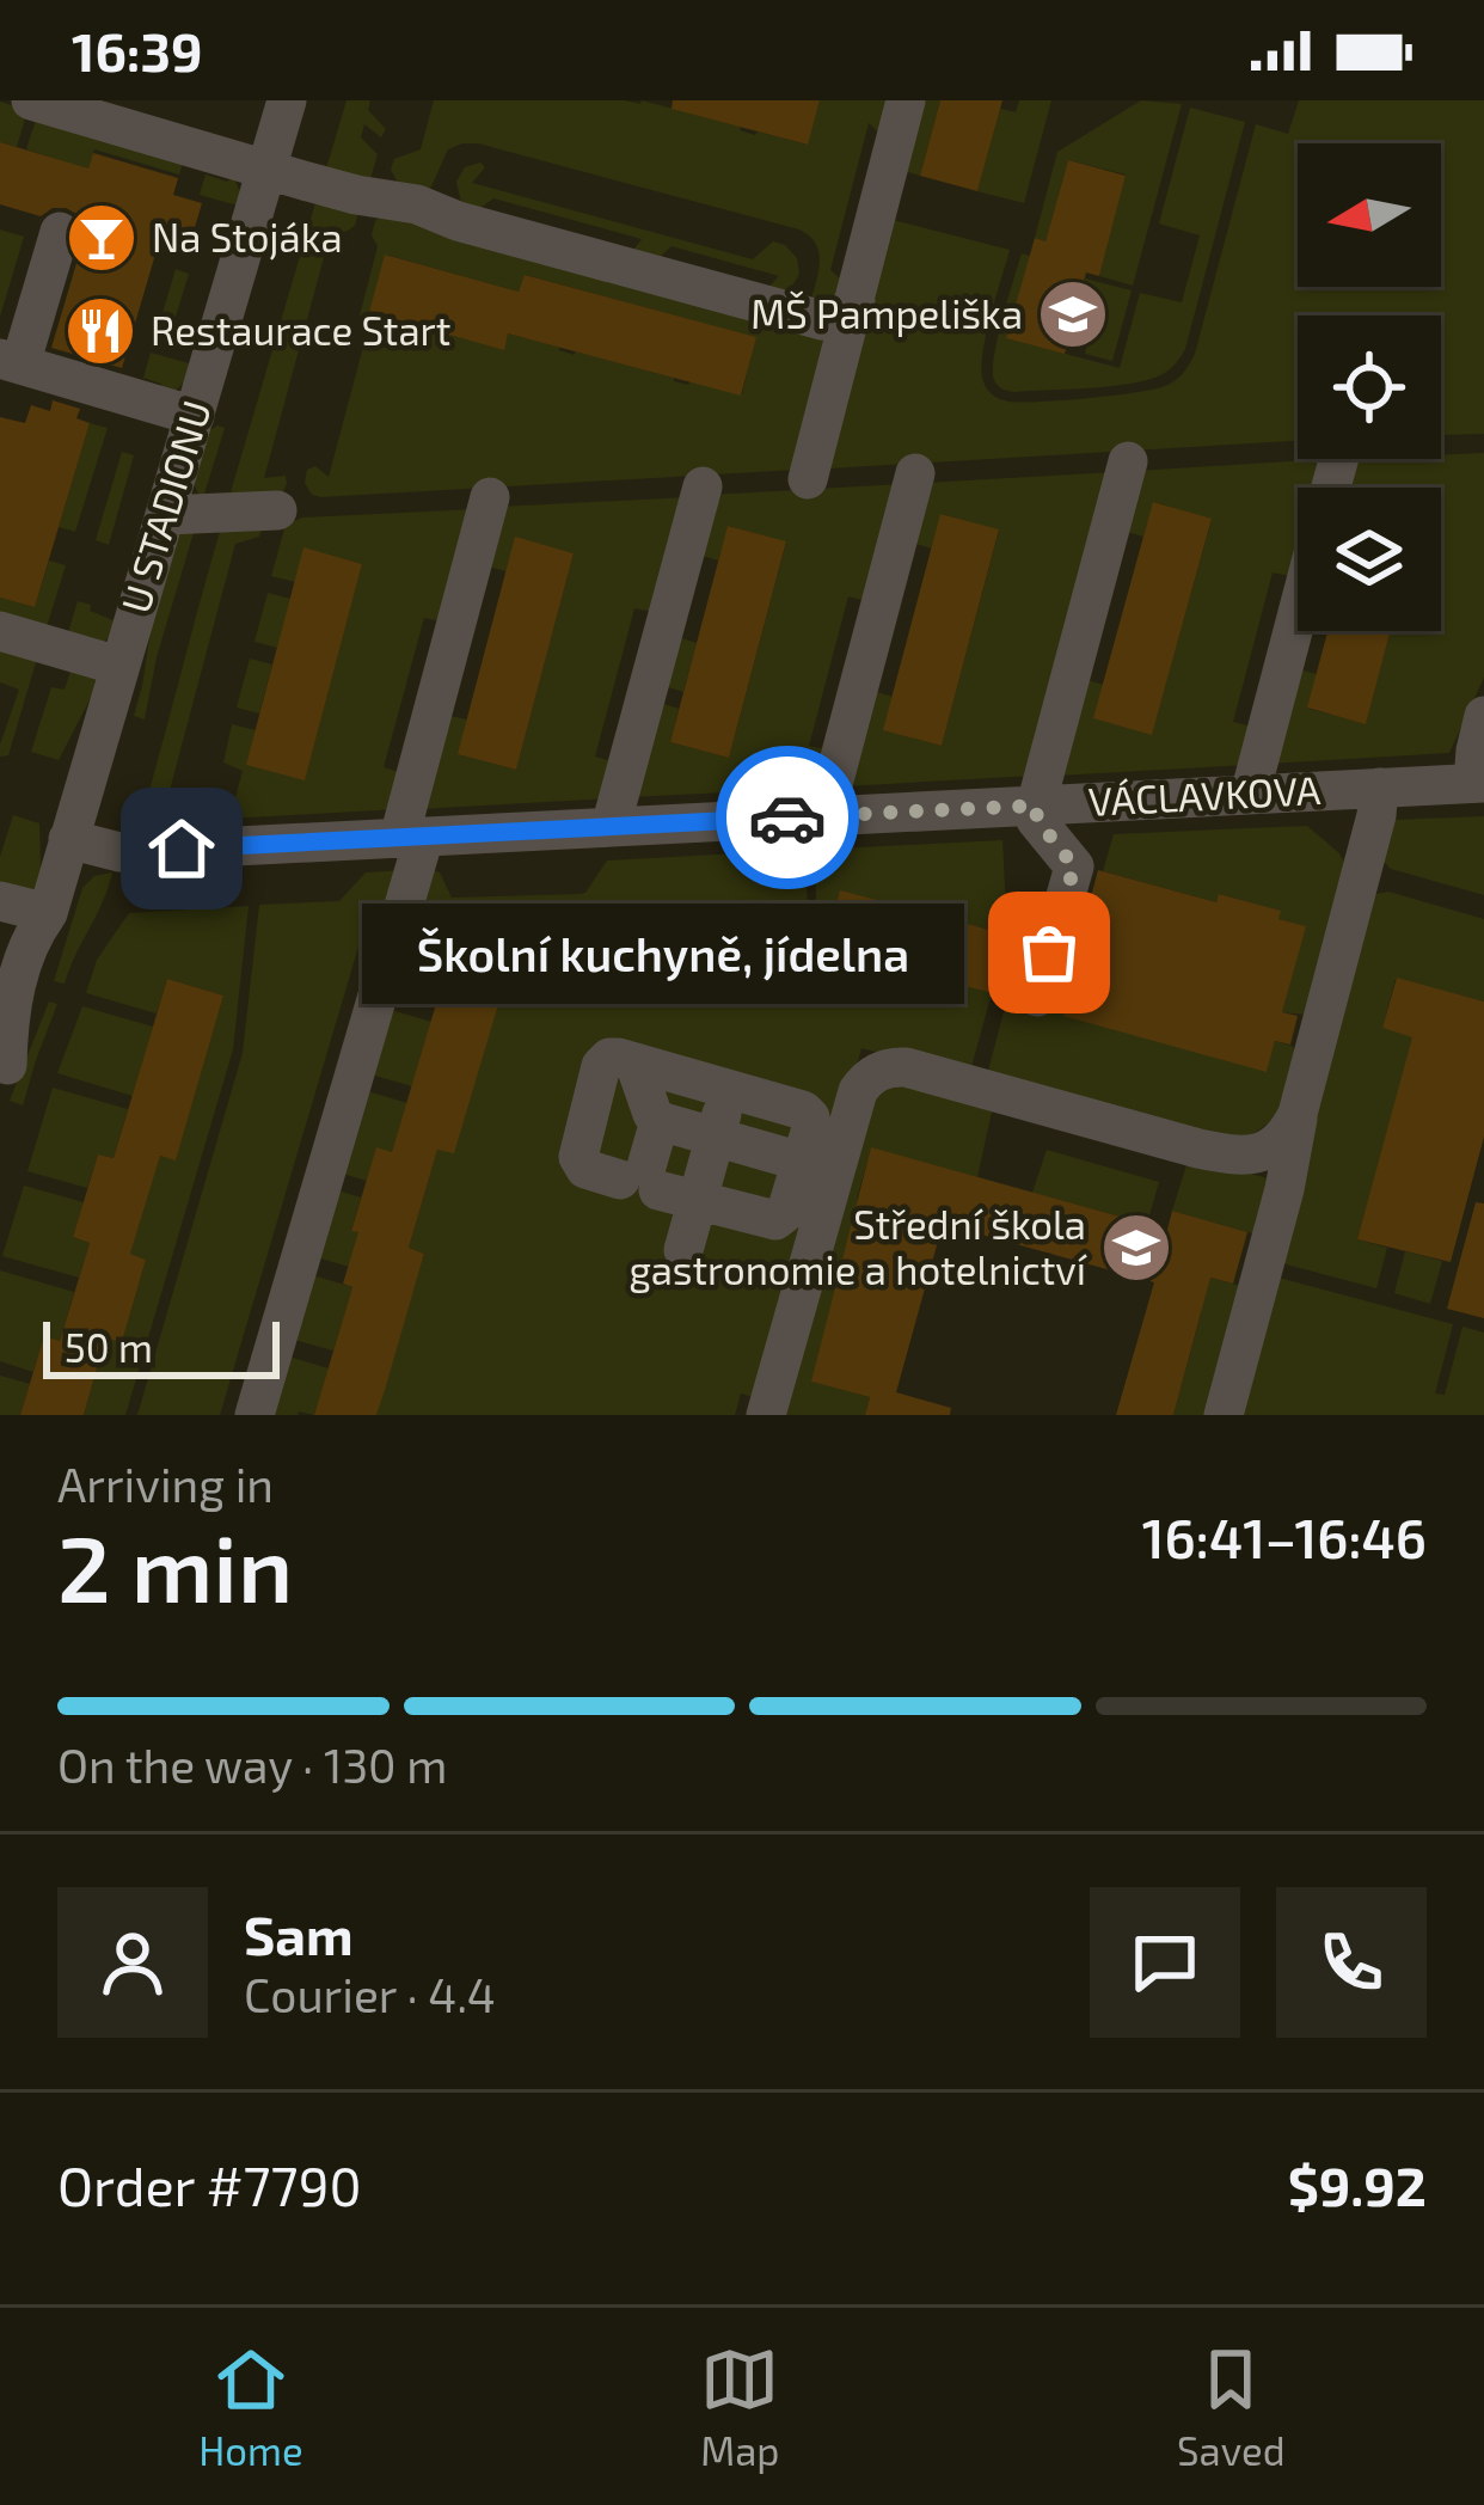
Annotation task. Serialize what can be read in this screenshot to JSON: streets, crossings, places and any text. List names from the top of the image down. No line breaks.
{"streets":{"street":["U STADIONU","VÁCLAVKOVA"]},"crossings":[["U STADIONU","VÁCLAVKOVA"]],"places":{"bar":["Na Stojáka"],"school or university":["MŠ Pampeliška","Střední škola gastronomie a hotelnictví"],"restaurant":["Restaurace Start"],"other":["Školní kuchyně, jídelna"]},"scale_bar":"50 m","north":"left","page":{"status":"16:39","bubble":"Školní kuchyně, jídelna","scale":"50 m","heading":["2 min","Arriving in","16:41–16:46"],"panel":["Sam","Courier · 4.4","Order #7790","$9.92"],"bar":"On the way · 130 m","tabs":["Home","Map","Saved"]}}
